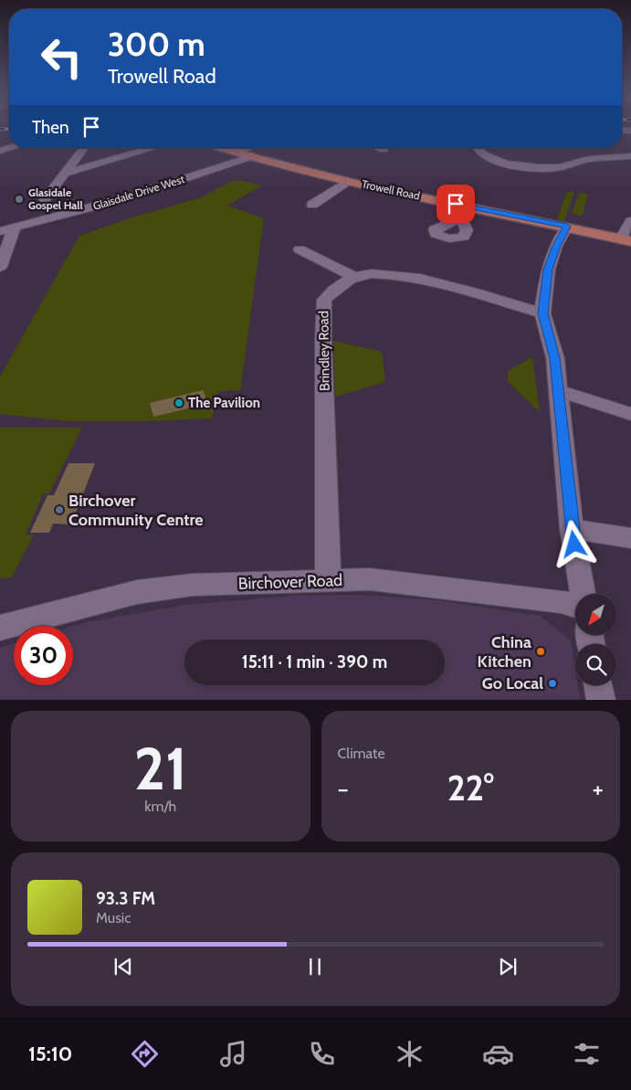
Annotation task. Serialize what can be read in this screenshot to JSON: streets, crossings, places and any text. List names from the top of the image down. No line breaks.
{"streets":{"main road":["Trowell Road"],"street":["Glaisdale Drive West","Brindley Road","Birchover Road"]},"crossings":[["Trowell Road","Glaisdale Drive West"],["Brindley Road","Birchover Road"]],"places":["Glasidale Gospel Hall","The Pavilion","Birchover Community Centre","China Kitchen","Go Local"],"north":"bottom left","page":{"turn":["300 m","Trowell Road"],"then":"Then","limit":"30","trip":"15:11 · 1 min · 390 m","tile":[["21","km/h"],"Climate"],"heat":["−","22°","+"],"song":["93.3 FM","Music"],"tabs":"15:10"}}
